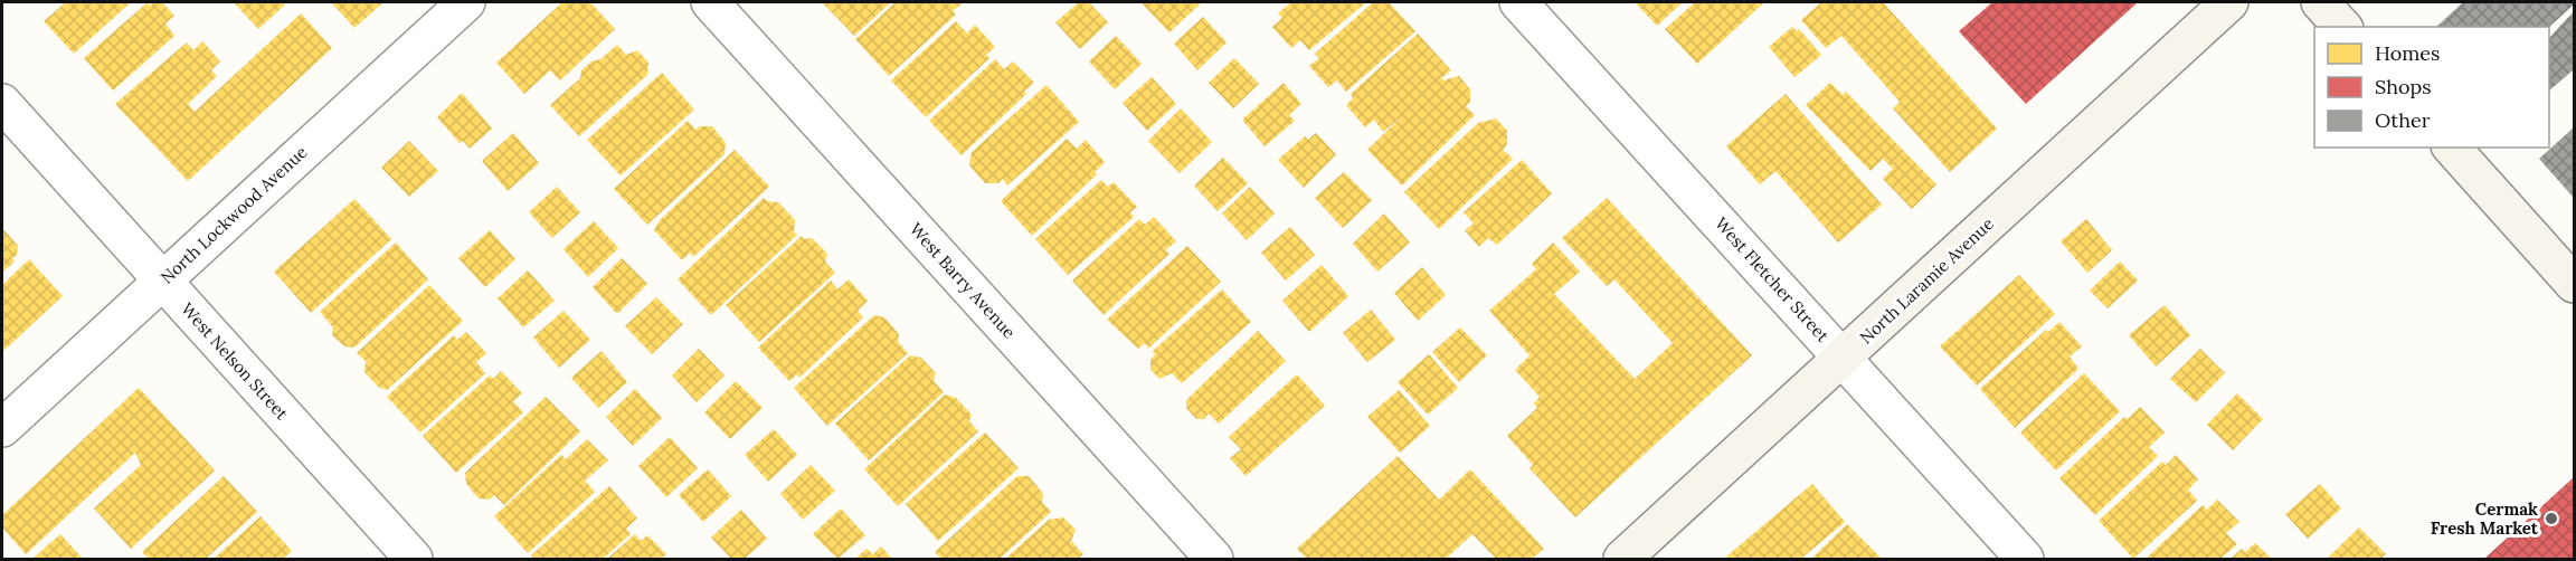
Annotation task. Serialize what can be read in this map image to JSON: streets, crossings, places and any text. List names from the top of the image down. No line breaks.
{"streets":{"street":["North Lockwood Avenue","West Fletcher Street","West Barry Avenue","North Laramie Avenue","West Nelson Street"]},"crossings":[["North Lockwood Avenue","West Nelson Street"],["West Fletcher Street","North Laramie Avenue"]],"places":["Cermak Fresh Market"],"legend":["Homes","Shops","Other"]}
